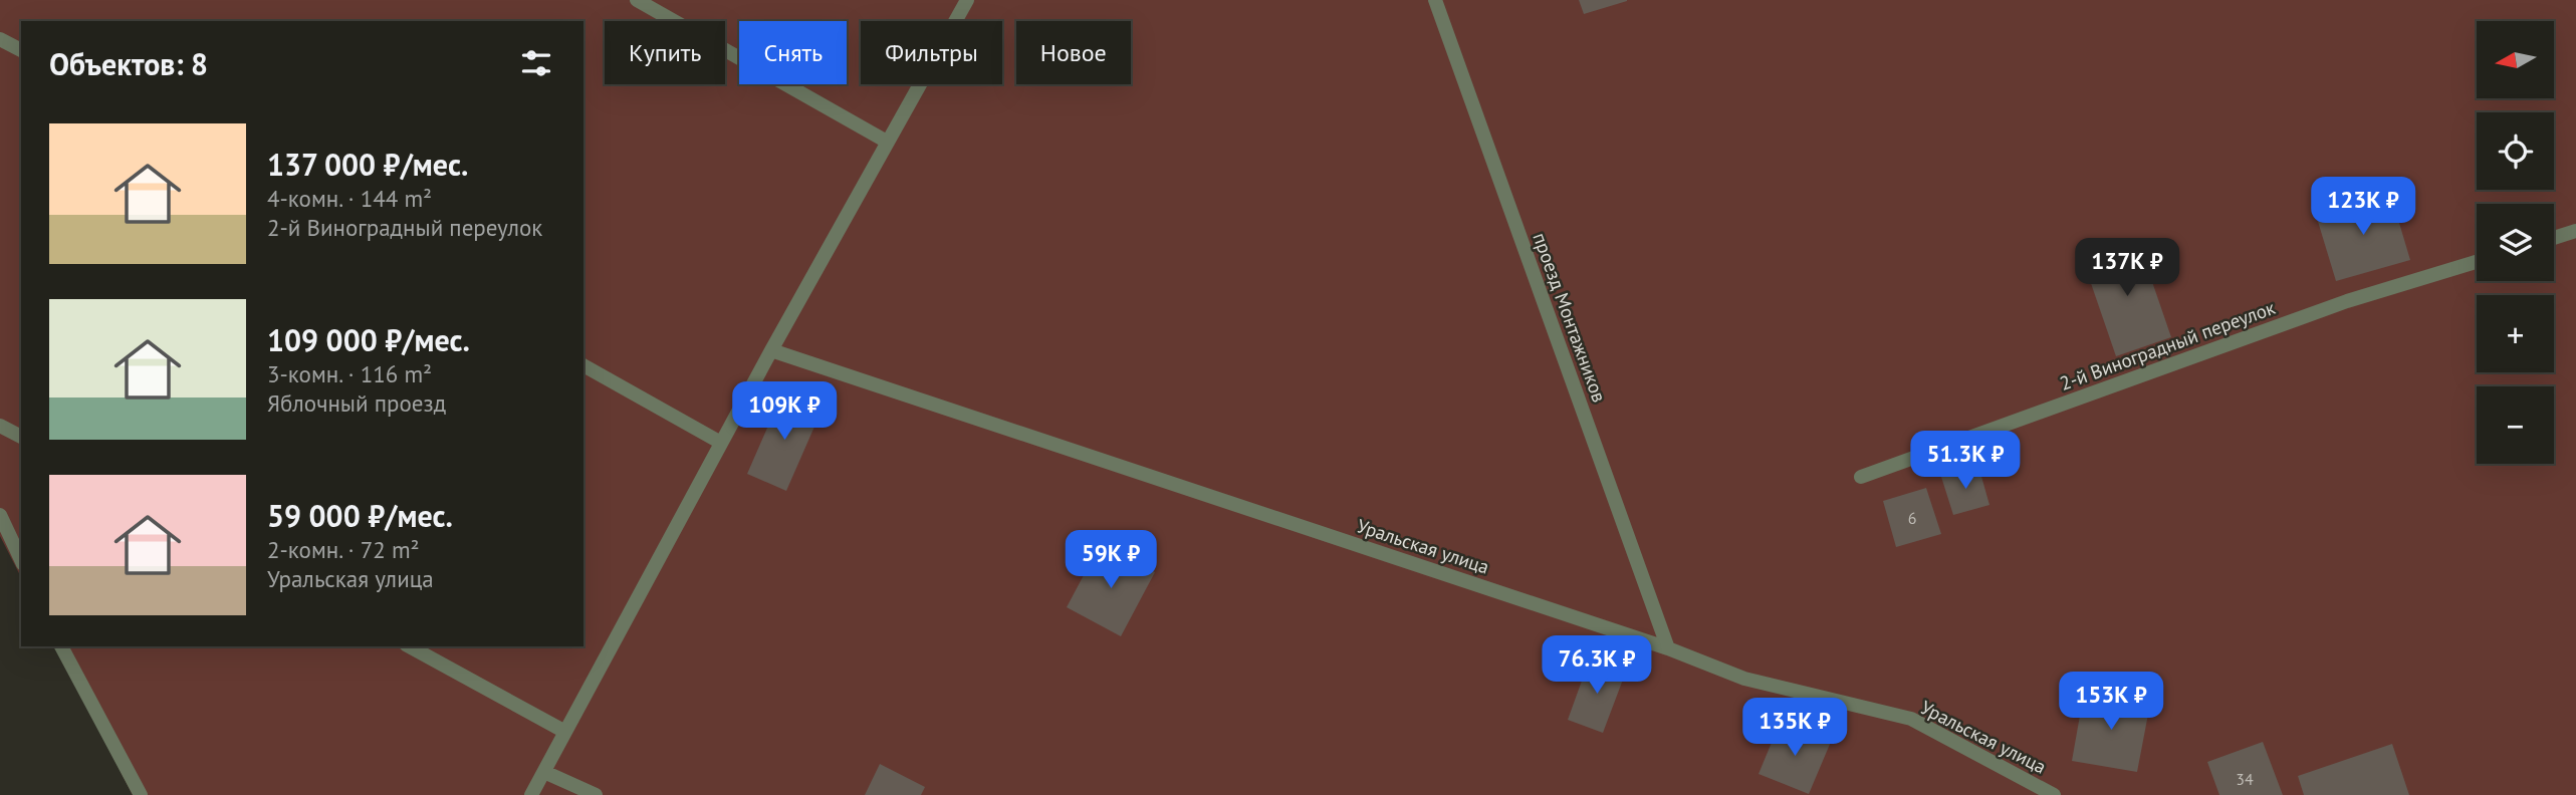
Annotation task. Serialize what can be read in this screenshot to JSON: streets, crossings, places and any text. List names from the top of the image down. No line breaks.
{"streets":{"street":["проезд Монтажников","2-й Виноградный переулок","Уральская улица"]},"crossings":[["проезд Монтажников","Уральская улица"]],"house_numbers":["6","34"],"north":"left","page":{"map_buttons":["+","−"],"chip":["Купить","Снять","Фильтры","Новое"],"heading":"Объектов: 8","list":[{"name":"137 000 ₽/мес.","note":"4-комн. · 144 m² · 2-й Виноградный переулок"},{"name":"109 000 ₽/мес.","note":"3-комн. · 116 m² · Яблочный проезд"},{"name":"59 000 ₽/мес.","note":"2-комн. · 72 m² · Уральская улица"}],"price":["123K ₽","137K ₽","109K ₽","51.3K ₽","59K ₽","76.3K ₽","153K ₽","135K ₽"]}}
